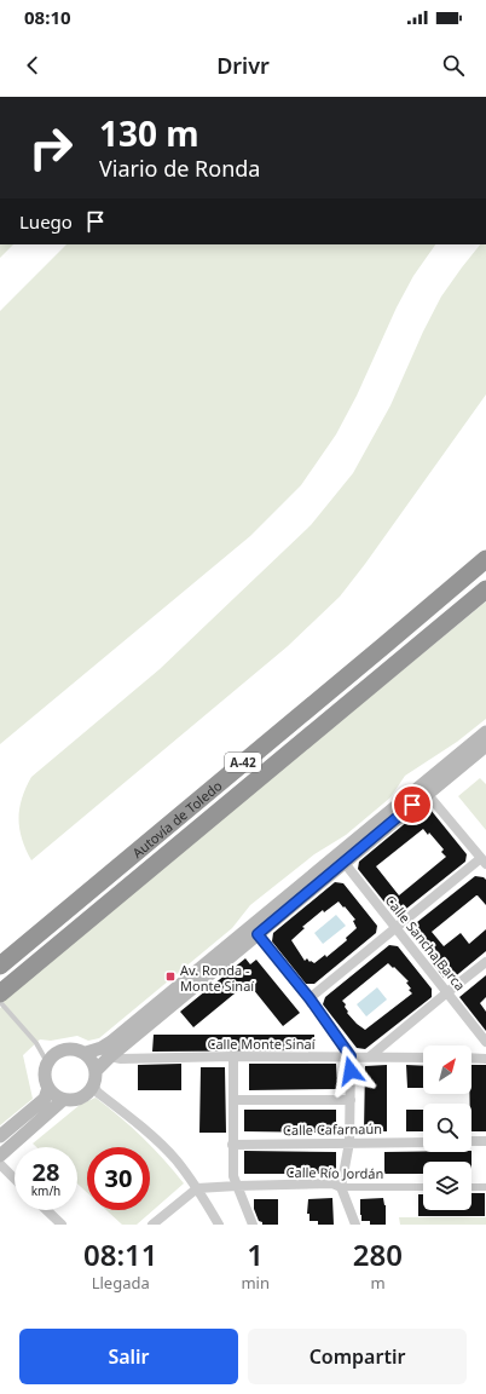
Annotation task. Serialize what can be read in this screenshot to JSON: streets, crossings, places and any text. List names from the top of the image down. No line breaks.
{"streets":{"highway":["A-42","Autovía de Toledo"],"street":["Calle Sancha Barca","Calle Monte Sinaí","Calle Cafarnaún","Calle Río Jordán"]},"places":{"transit":["Av. Ronda - Monte Sinaí"]},"north":"top right","page":{"status":"08:10","header":"Drivr","turn":["130 m","Viario de Ronda"],"then":"Luego","speed":"28 km/h","limit":"30","eta":["08:11","Llegada","1","min","280","m"],"buttons":["Salir","Compartir"]}}
